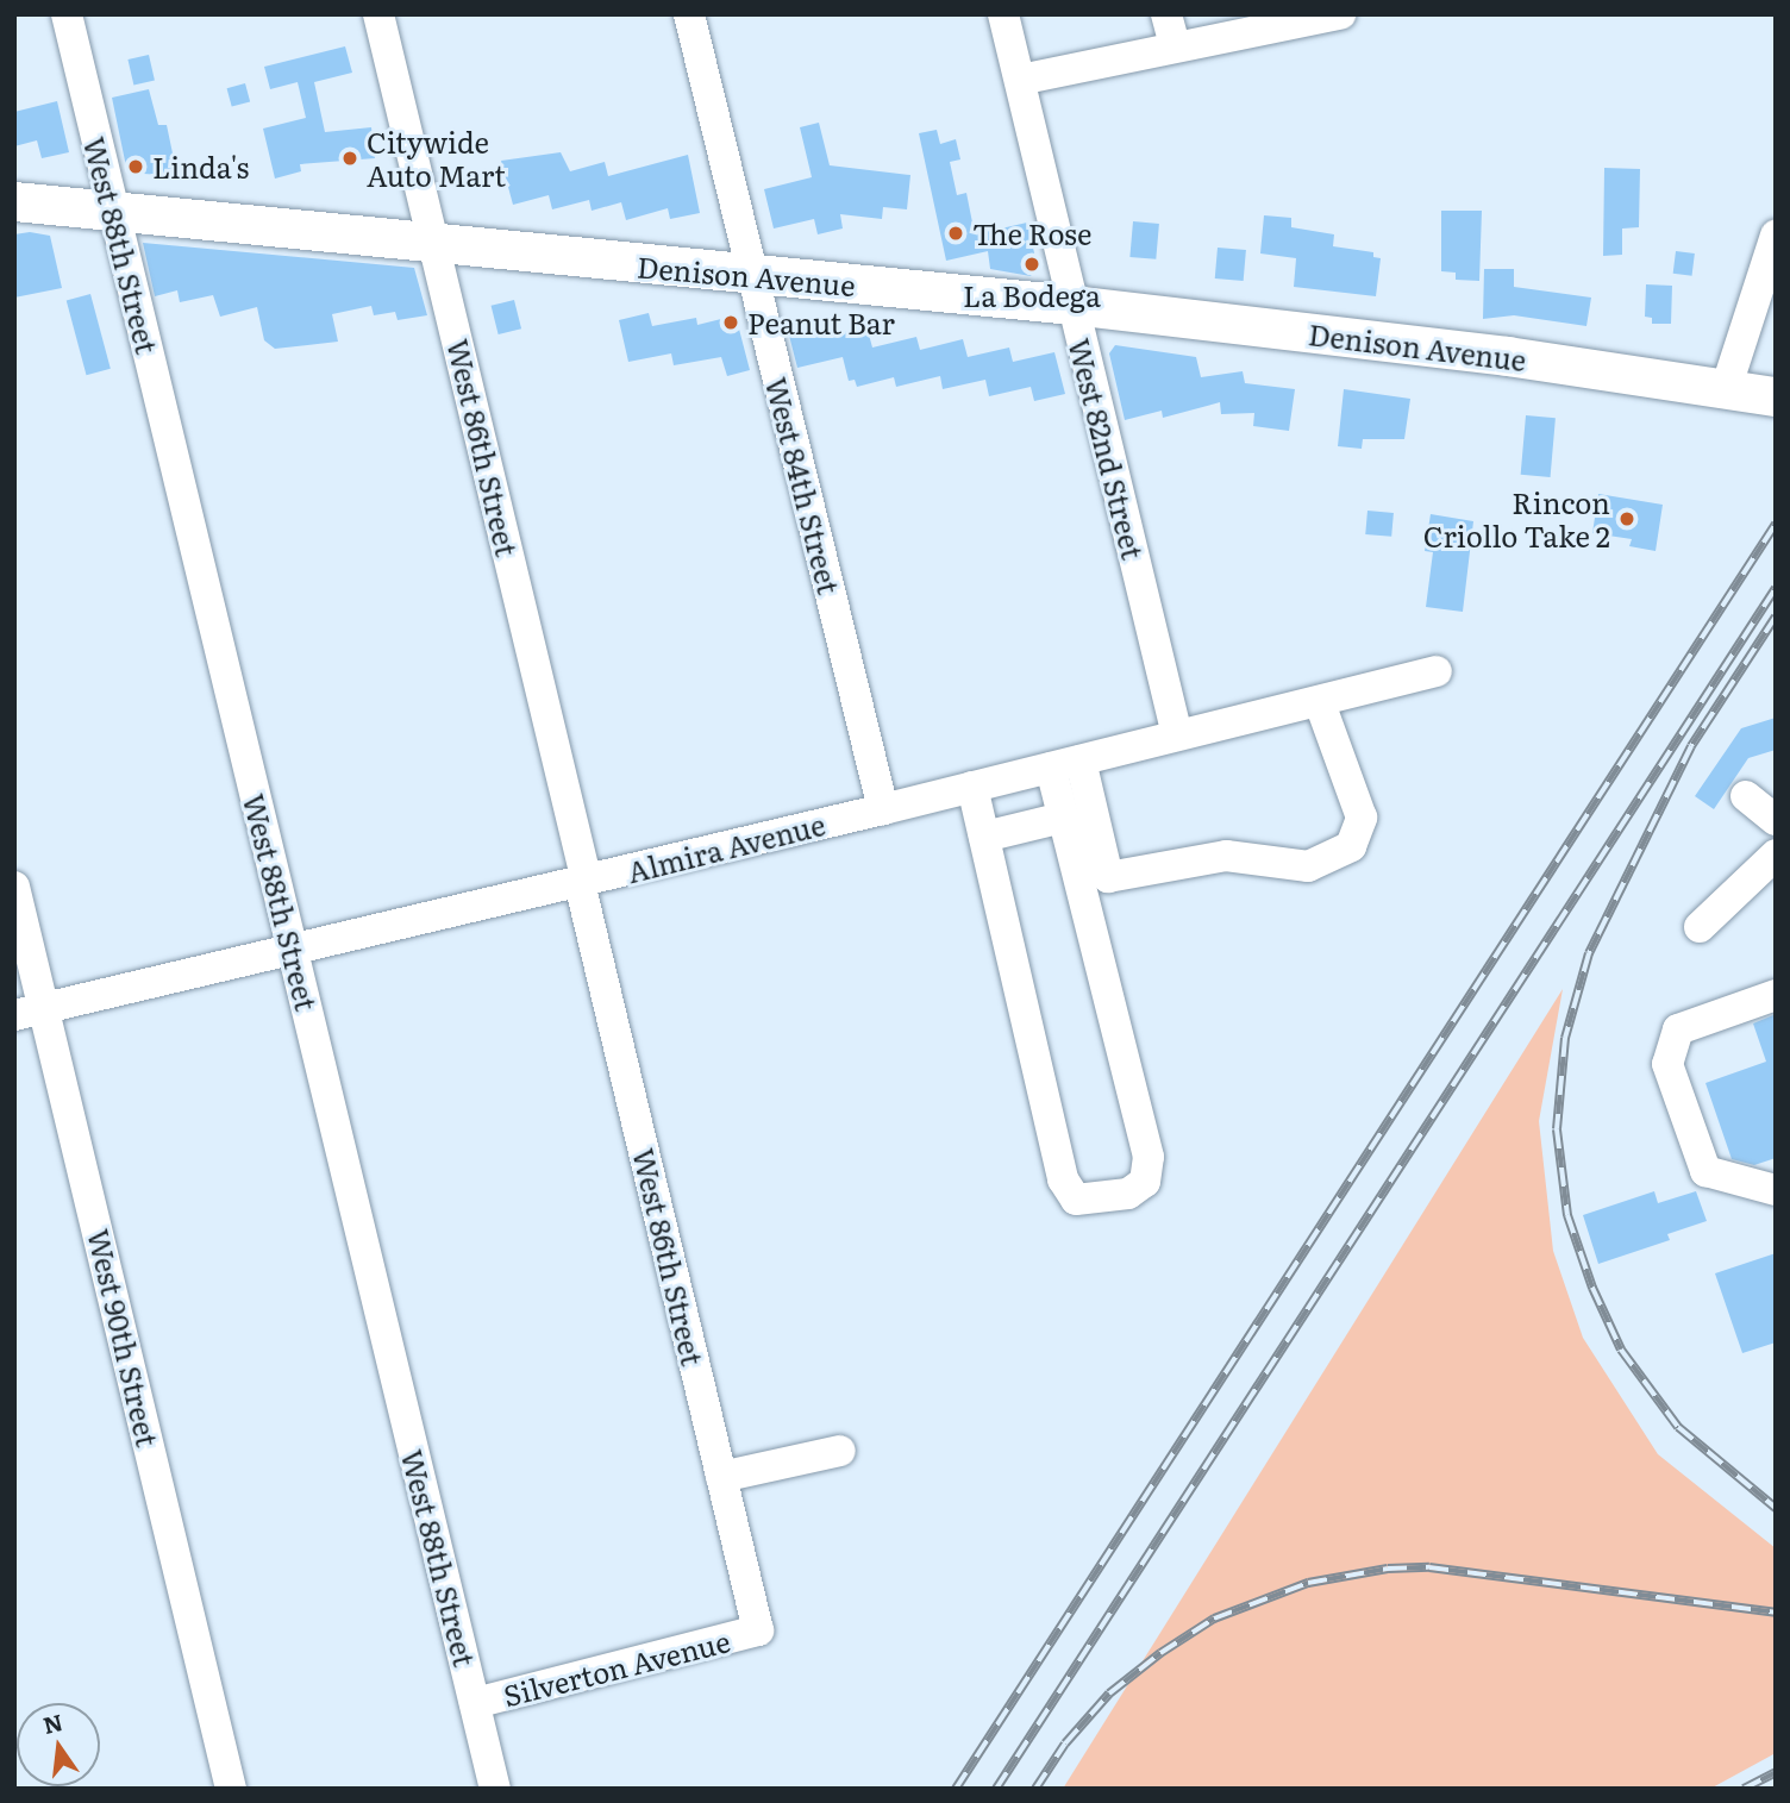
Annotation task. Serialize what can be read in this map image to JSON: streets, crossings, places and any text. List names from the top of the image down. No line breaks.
{"streets":{"main road":["Denison Avenue"],"street":["West 88th Street","West 86th Street","West 82nd Street","West 84th Street","Almira Avenue","West 90th Street","Silverton Avenue"]},"crossings":[["West 88th Street","Denison Avenue"],["West 88th Street","Almira Avenue"],["West 88th Street","Silverton Avenue"],["Denison Avenue","West 86th Street"],["Denison Avenue","West 82nd Street"],["Denison Avenue","West 84th Street"],["West 86th Street","Almira Avenue"],["West 86th Street","Silverton Avenue"],["West 82nd Street","Almira Avenue"],["West 84th Street","Almira Avenue"],["Almira Avenue","West 90th Street"]],"places":["Citywide Auto Mart","Linda's","The Rose","La Bodega","Peanut Bar","Rincon Criollo Take 2"],"north":"top"}
